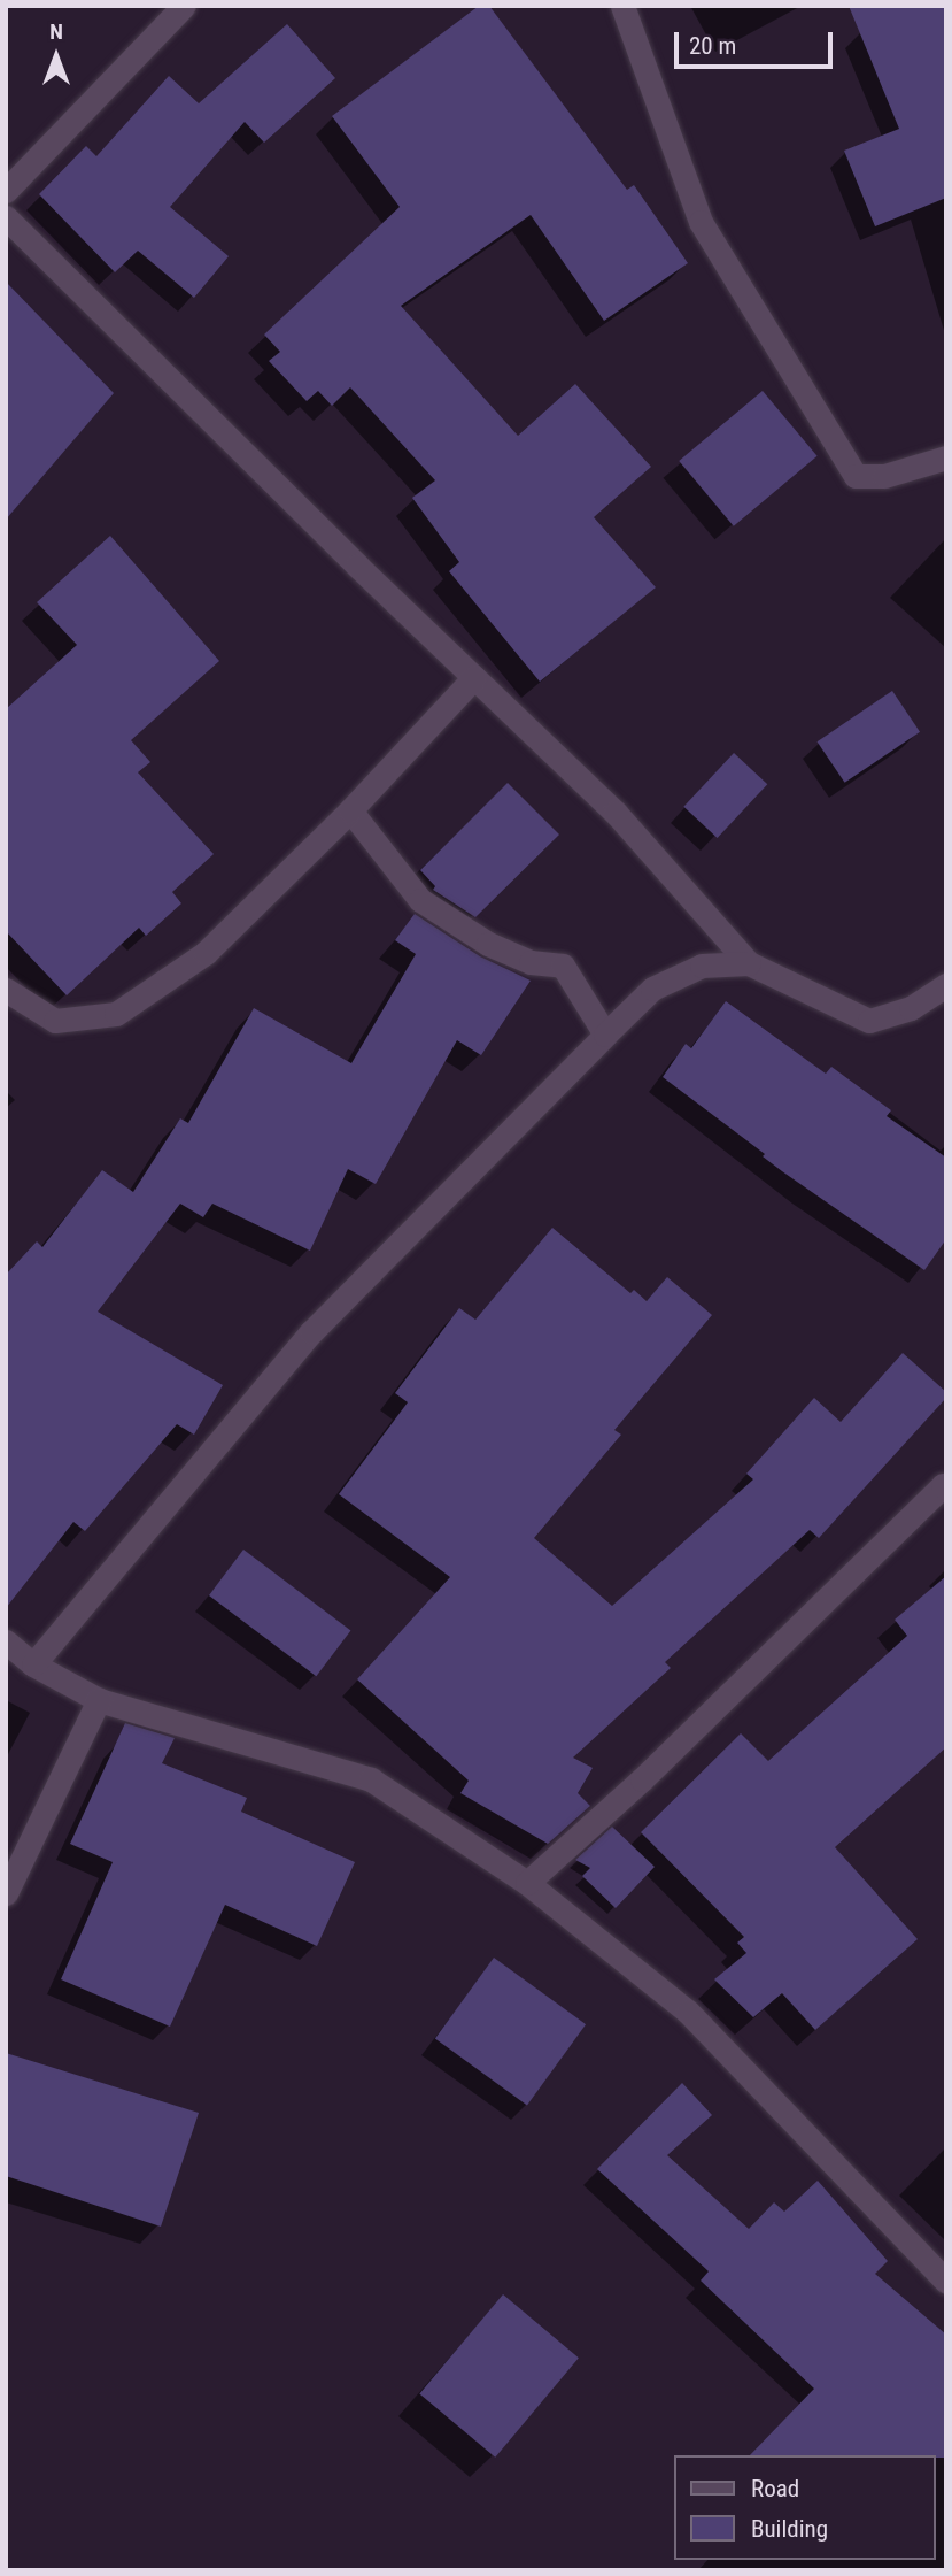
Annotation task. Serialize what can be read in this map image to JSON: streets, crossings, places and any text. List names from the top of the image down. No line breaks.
{"legend":["Road","Building"],"scale_bar":"20 m","north":"top"}
